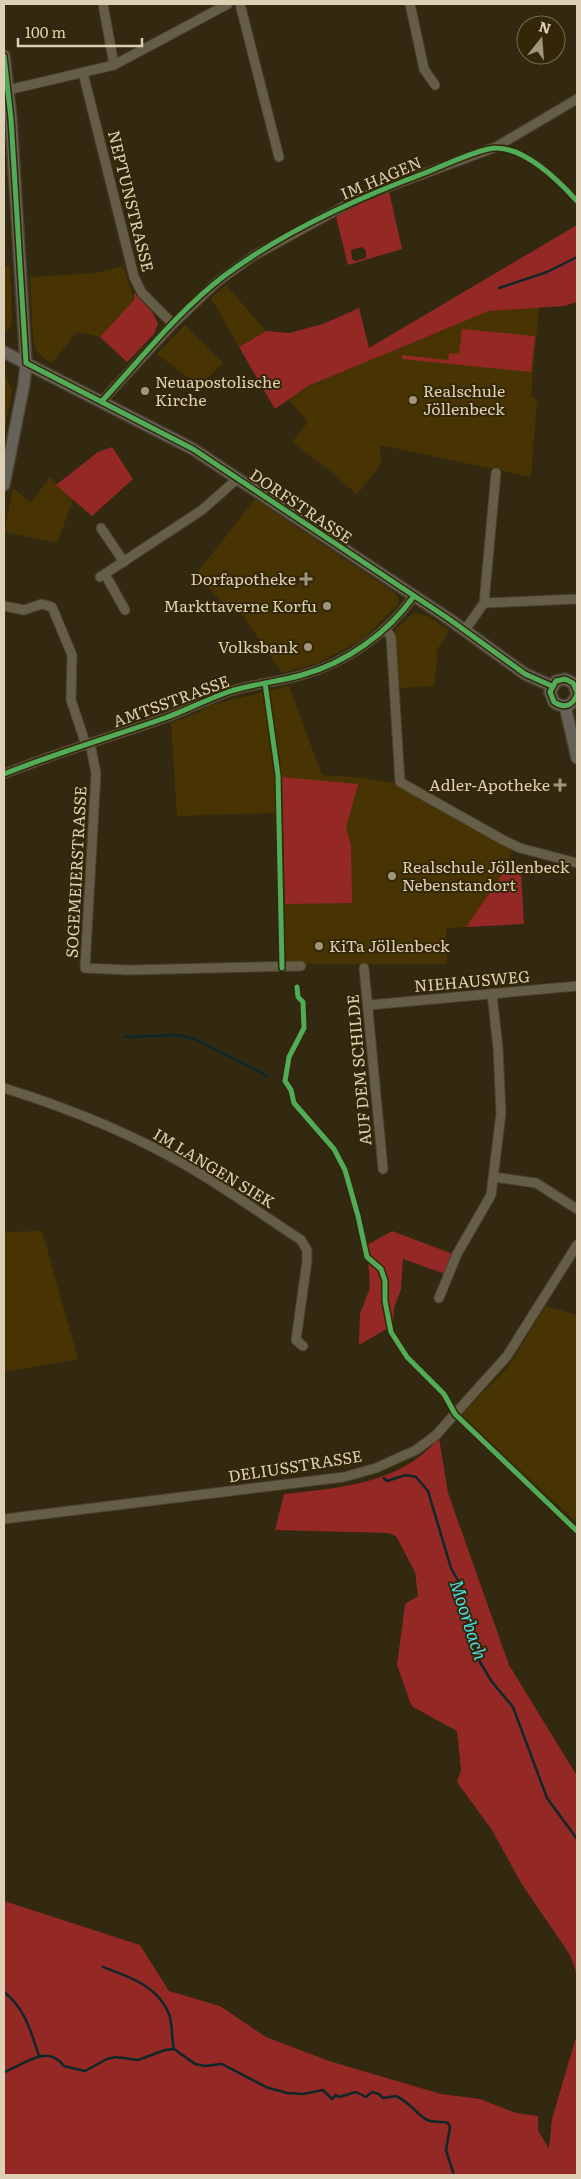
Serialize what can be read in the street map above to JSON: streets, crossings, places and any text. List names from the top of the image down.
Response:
{
  "streets": {
    "main road": ["DORFSTRASSE"],
    "street": [
      "IM HAGEN",
      "NEPTUNSTRASSE",
      "AMTSSTRASSE",
      "SOGEMEIERSTRASSE",
      "NIEHAUSWEG",
      "AUF DEM SCHILDE",
      "IM LANGEN SIEK",
      "DELIUSSTRASSE"
    ]
  },
  "crossings": [
    ["IM HAGEN", "NEPTUNSTRASSE"],
    ["IM HAGEN", "DORFSTRASSE"],
    ["DORFSTRASSE", "AMTSSTRASSE"],
    ["AMTSSTRASSE", "SOGEMEIERSTRASSE"],
    ["NIEHAUSWEG", "AUF DEM SCHILDE"]
  ],
  "water": ["Moorbach"],
  "places": {
    "other": [
      "Neuapostolische Kirche",
      "Realschule Jöllenbeck",
      "Markttaverne Korfu",
      "Volksbank",
      "Realschule Jöllenbeck Nebenstandort",
      "KiTa Jöllenbeck"
    ],
    "health": ["Dorfapotheke", "Adler-Apotheke"]
  },
  "scale_bar": "100 m",
  "north": "top"
}
